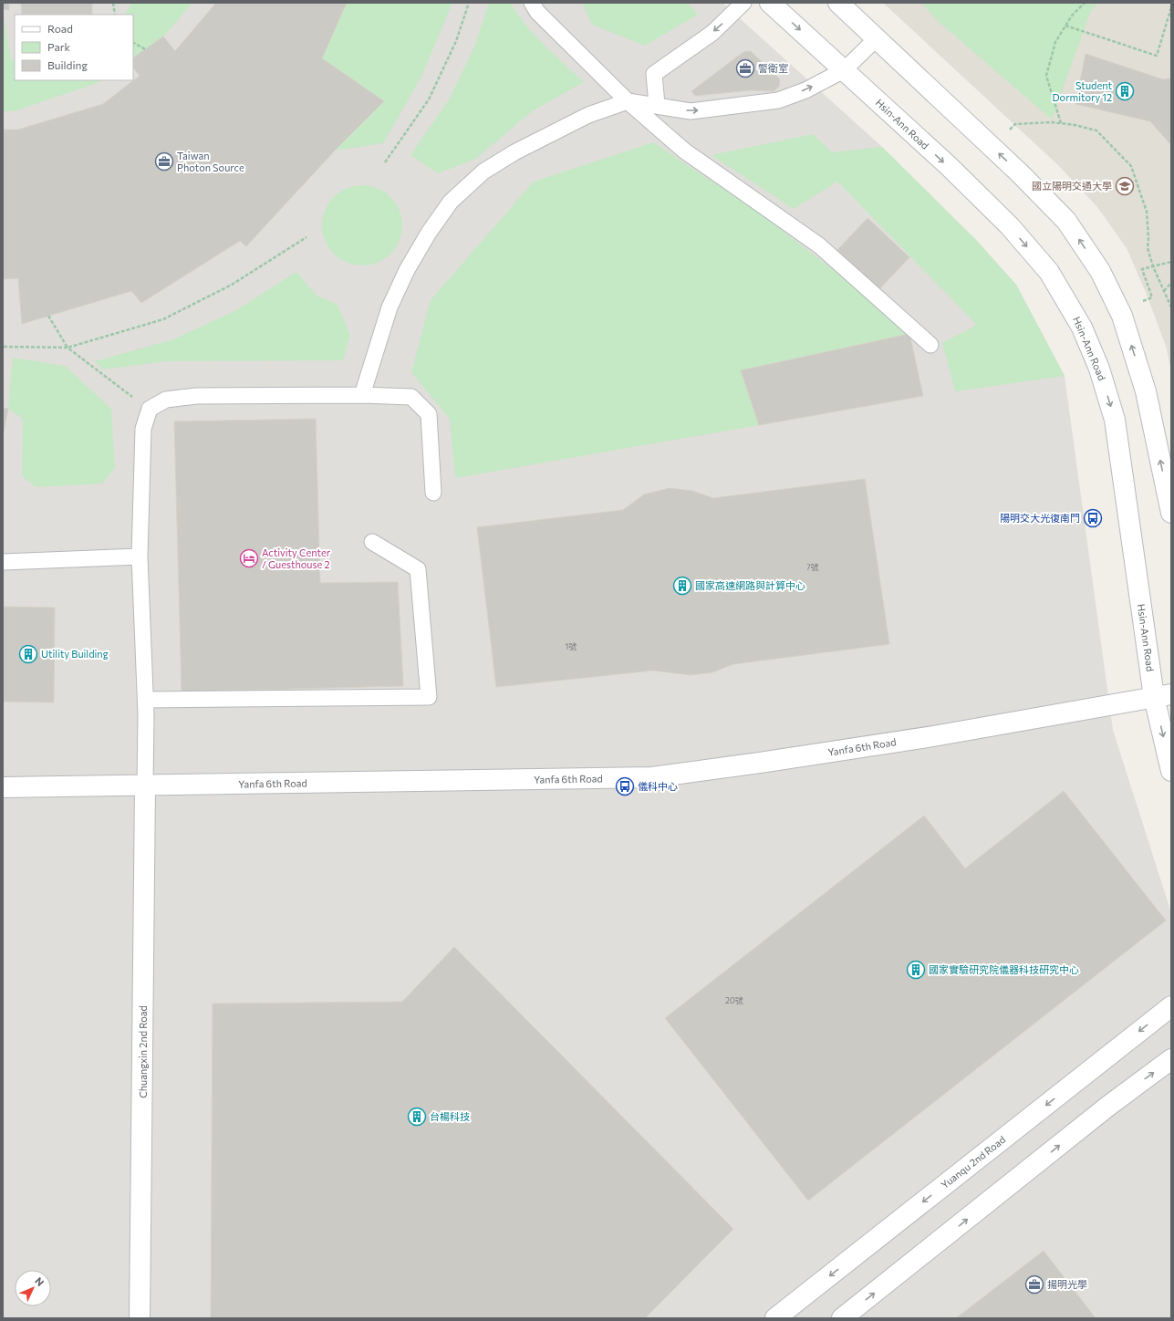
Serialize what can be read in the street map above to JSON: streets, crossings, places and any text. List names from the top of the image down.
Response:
{
  "streets": {
    "street": [
      "Hsin-Ann Road",
      "Yanfa 6th Road",
      "Chuangxin 2nd Road",
      "Yuanqu 2nd Road"
    ]
  },
  "crossings": [
    ["Hsin-Ann Road", "Yanfa 6th Road"],
    ["Yanfa 6th Road", "Chuangxin 2nd Road"]
  ],
  "places": {
    "office": ["警衛室", "Taiwan Photon Source", "揚明光學"],
    "building": [
      "Student Dormitory 12",
      "國家高速網路與計算中心",
      "Utility Building",
      "國家實驗研究院儀器科技研究中心",
      "台楊科技"
    ],
    "school or university": ["國立陽明交通大學"],
    "bus stop": ["陽明交大光復南門", "儀科中心"],
    "hotel": ["Activity Center / Guesthouse 2"]
  },
  "house_numbers": ["7號", "1號", "20號"],
  "legend": ["Road", "Park", "Building"],
  "north": "top right"
}
